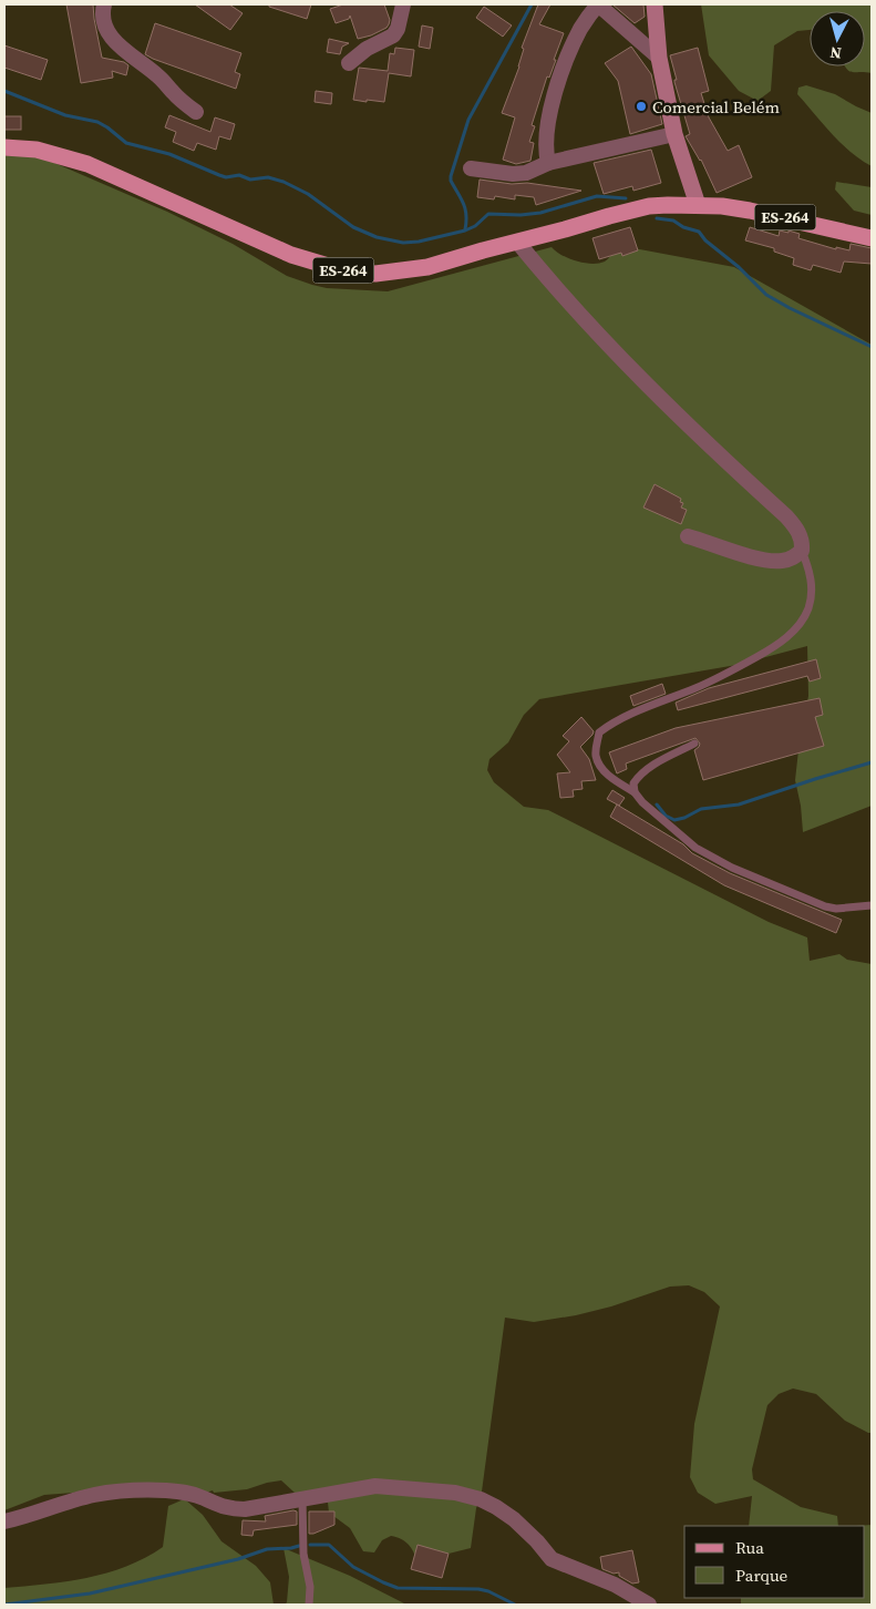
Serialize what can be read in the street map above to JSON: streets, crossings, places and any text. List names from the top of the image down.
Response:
{
  "streets": {
    "main road": ["ES-264"]
  },
  "places": ["Comercial Belém"],
  "legend": ["Rua", "Parque"],
  "north": "bottom"
}
